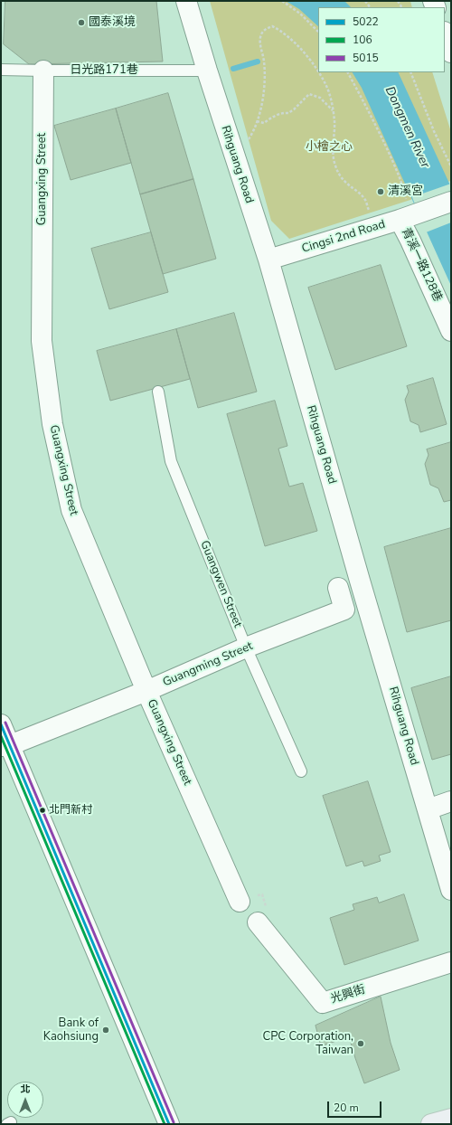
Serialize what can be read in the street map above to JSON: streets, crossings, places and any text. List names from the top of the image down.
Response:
{
  "streets": {
    "street": [
      "Rihguang Road",
      "Guangxing Street",
      "Cingsi 2nd Road",
      "青溪一路128巷",
      "Guangming Street",
      "光興街"
    ],
    "lane": ["日光路171巷", "Guangwen Street"]
  },
  "crossings": [
    ["日光路171巷", "Rihguang Road"],
    ["日光路171巷", "Guangxing Street"],
    ["Rihguang Road", "Cingsi 2nd Road"],
    ["Guangxing Street", "Guangming Street"],
    ["Cingsi 2nd Road", "青溪一路128巷"],
    ["Guangwen Street", "Guangming Street"]
  ],
  "water": ["Dongmen River"],
  "parks": ["小檜之心"],
  "places": [
    "國泰溪境",
    "清溪宮",
    "北門新村",
    "Bank of Kaohsiung",
    "CPC Corporation, Taiwan"
  ],
  "lines": ["transit line 5015", "transit line 5022", "transit line 106"],
  "legend": ["5022", "106", "5015"],
  "scale_bar": "20 m",
  "north": "top"
}
